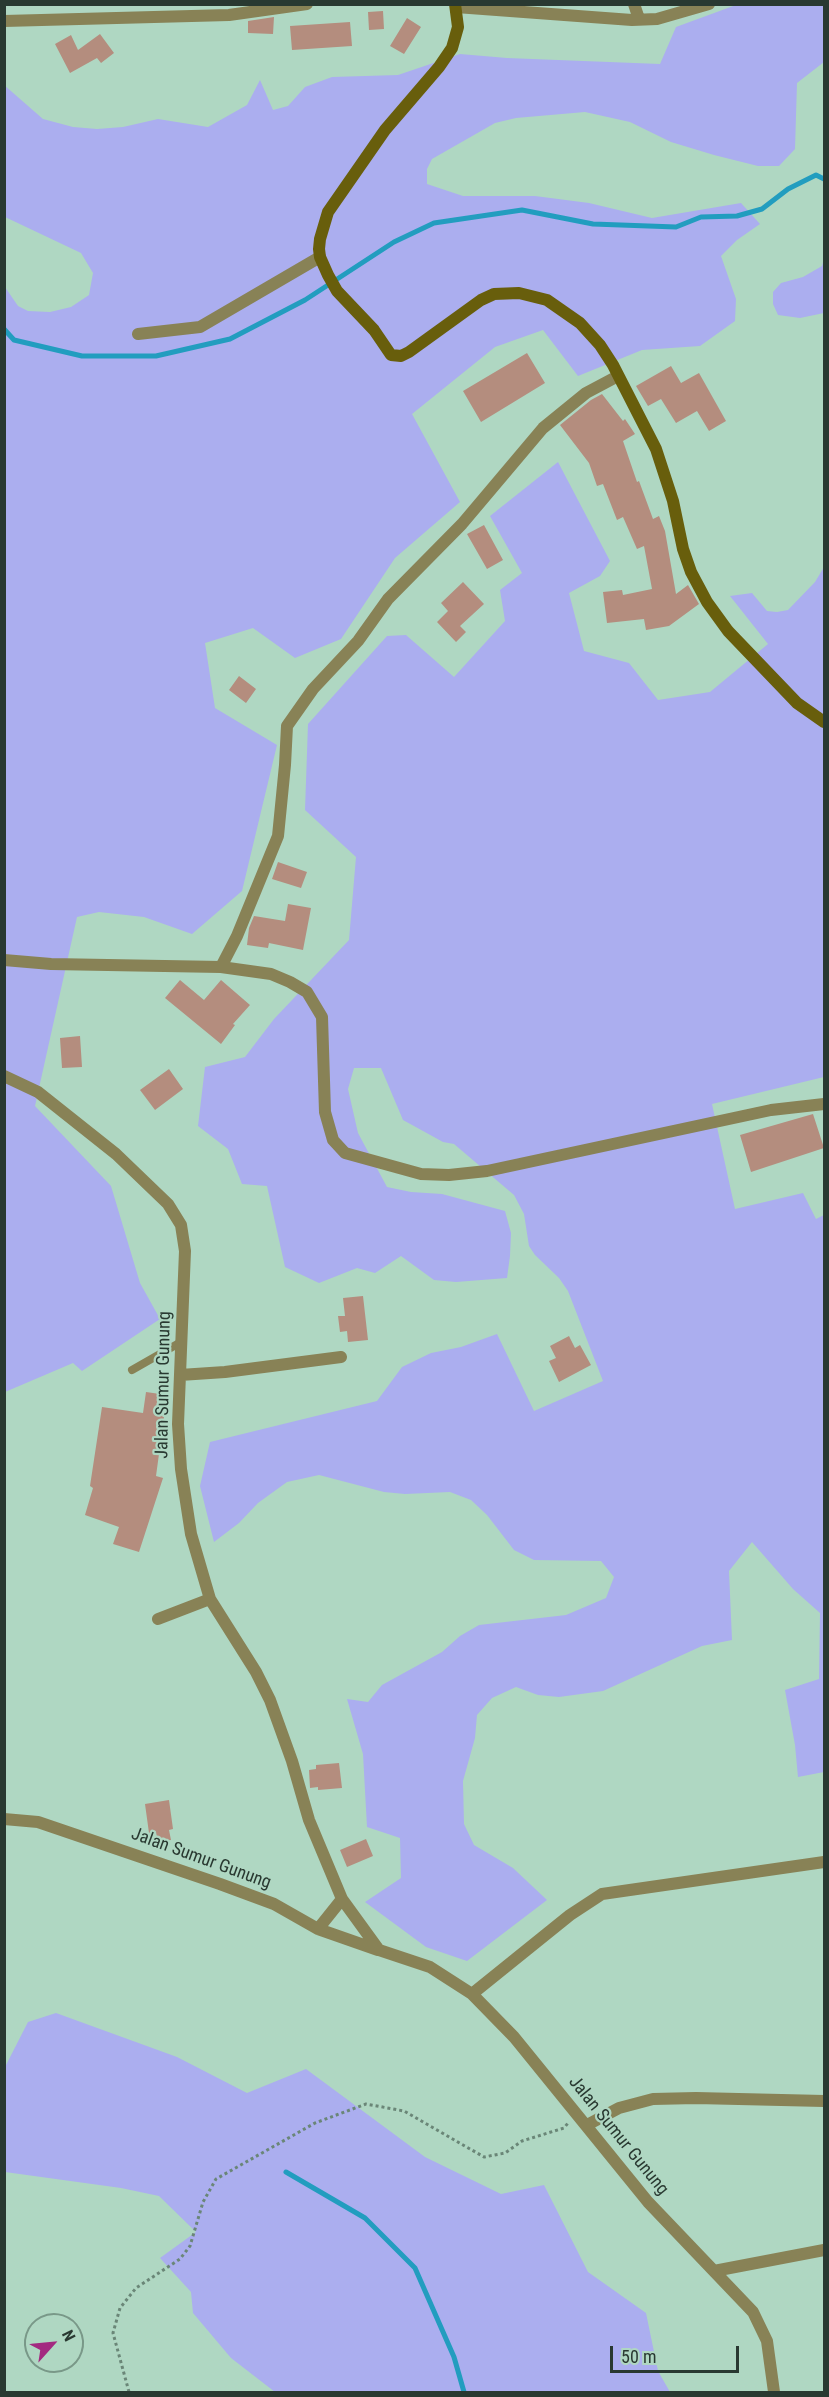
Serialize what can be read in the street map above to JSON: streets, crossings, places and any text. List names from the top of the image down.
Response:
{
  "streets": {
    "street": ["Jalan Sumur Gunung"]
  },
  "scale_bar": "50 m",
  "north": "top right"
}
